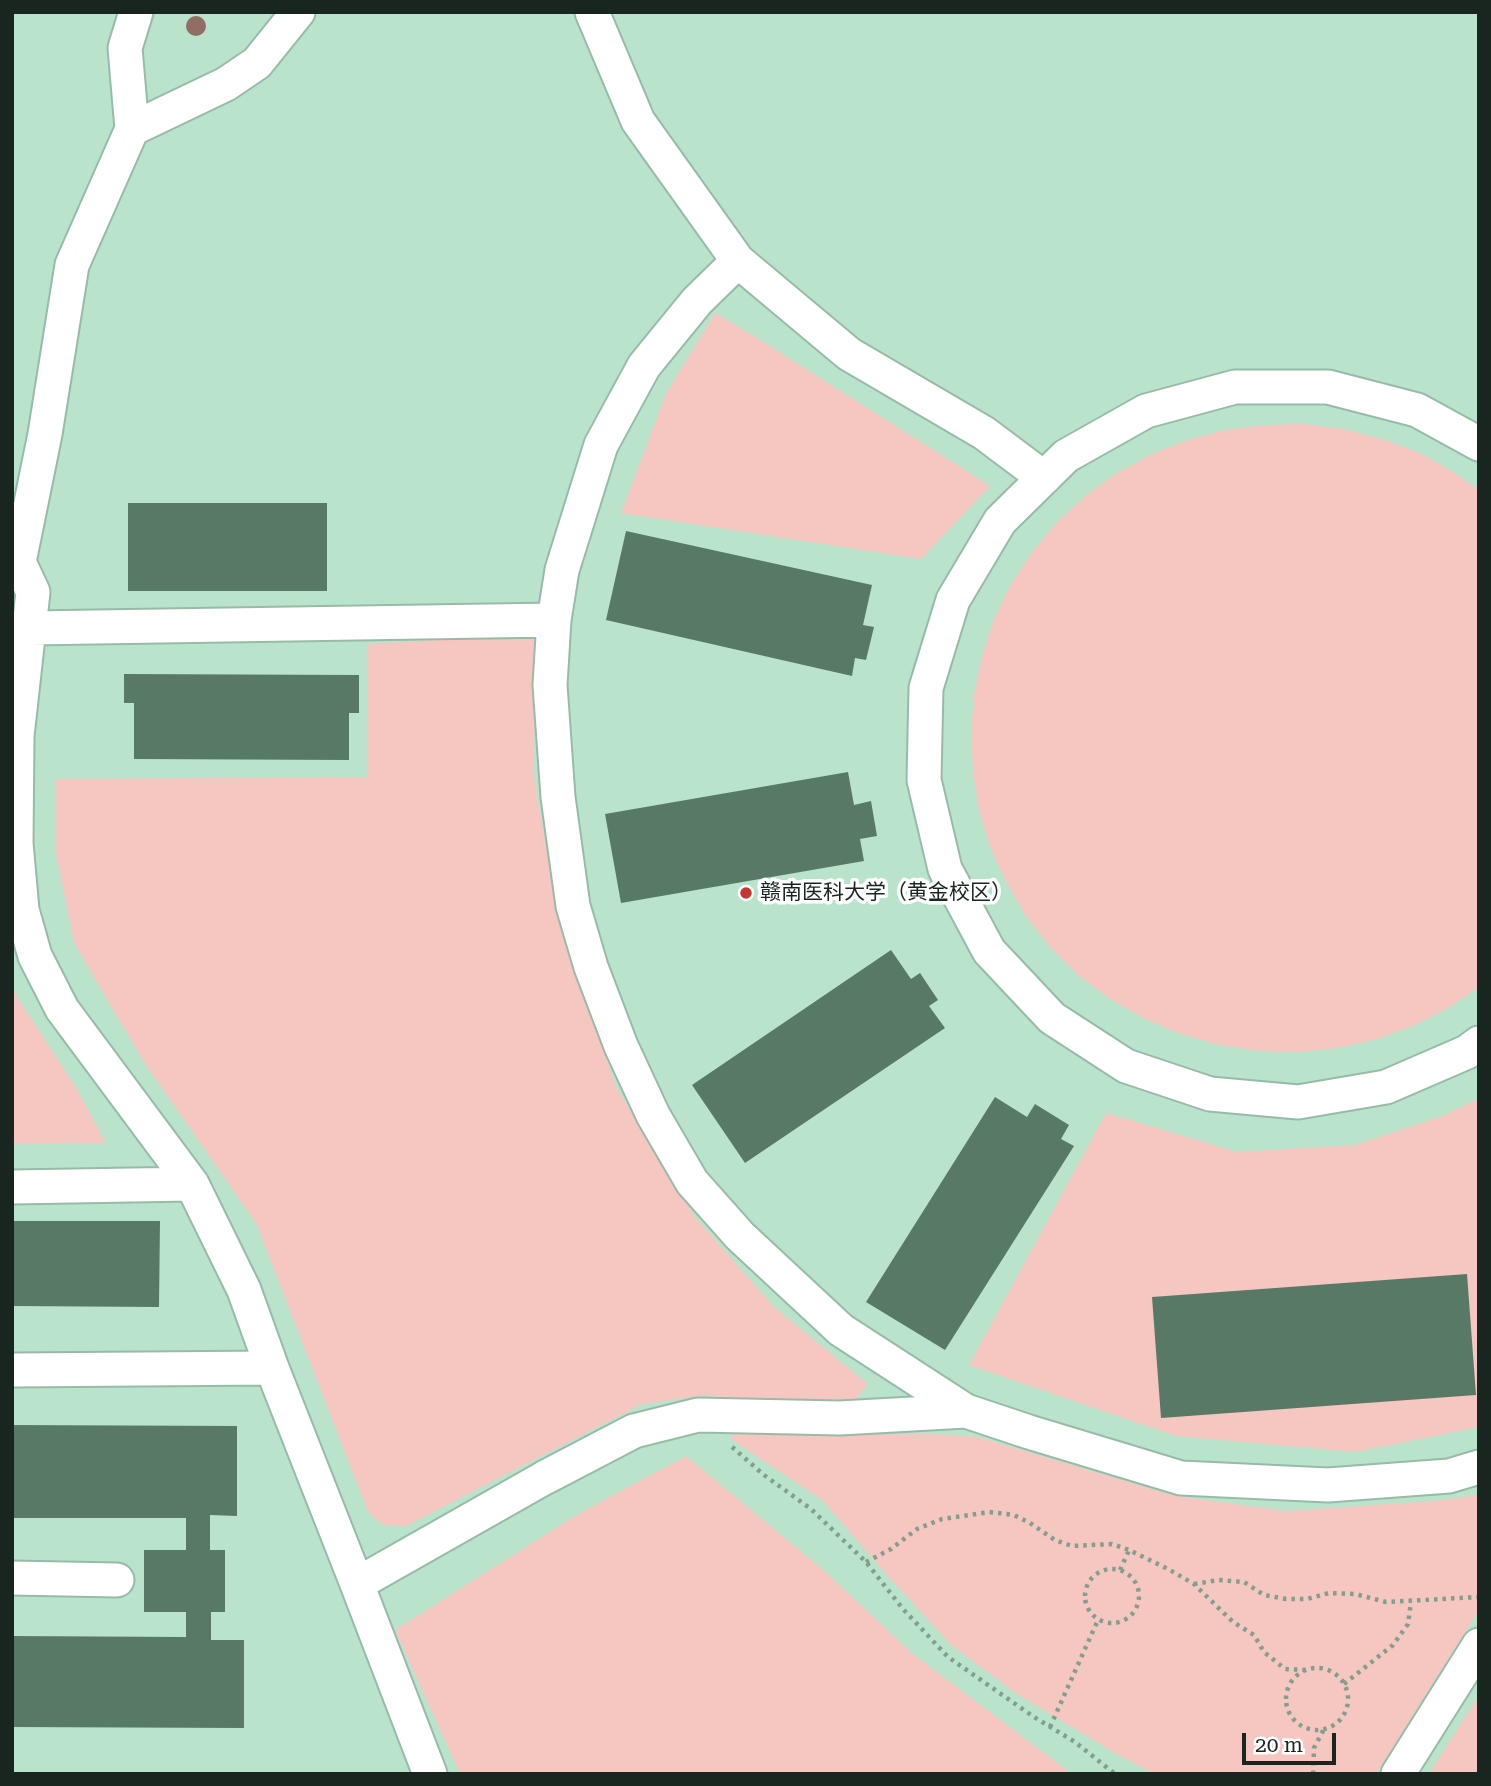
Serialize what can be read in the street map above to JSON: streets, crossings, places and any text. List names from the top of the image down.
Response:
{
  "places": ["赣南医科大学（黄金校区）"],
  "scale_bar": "20 m"
}
